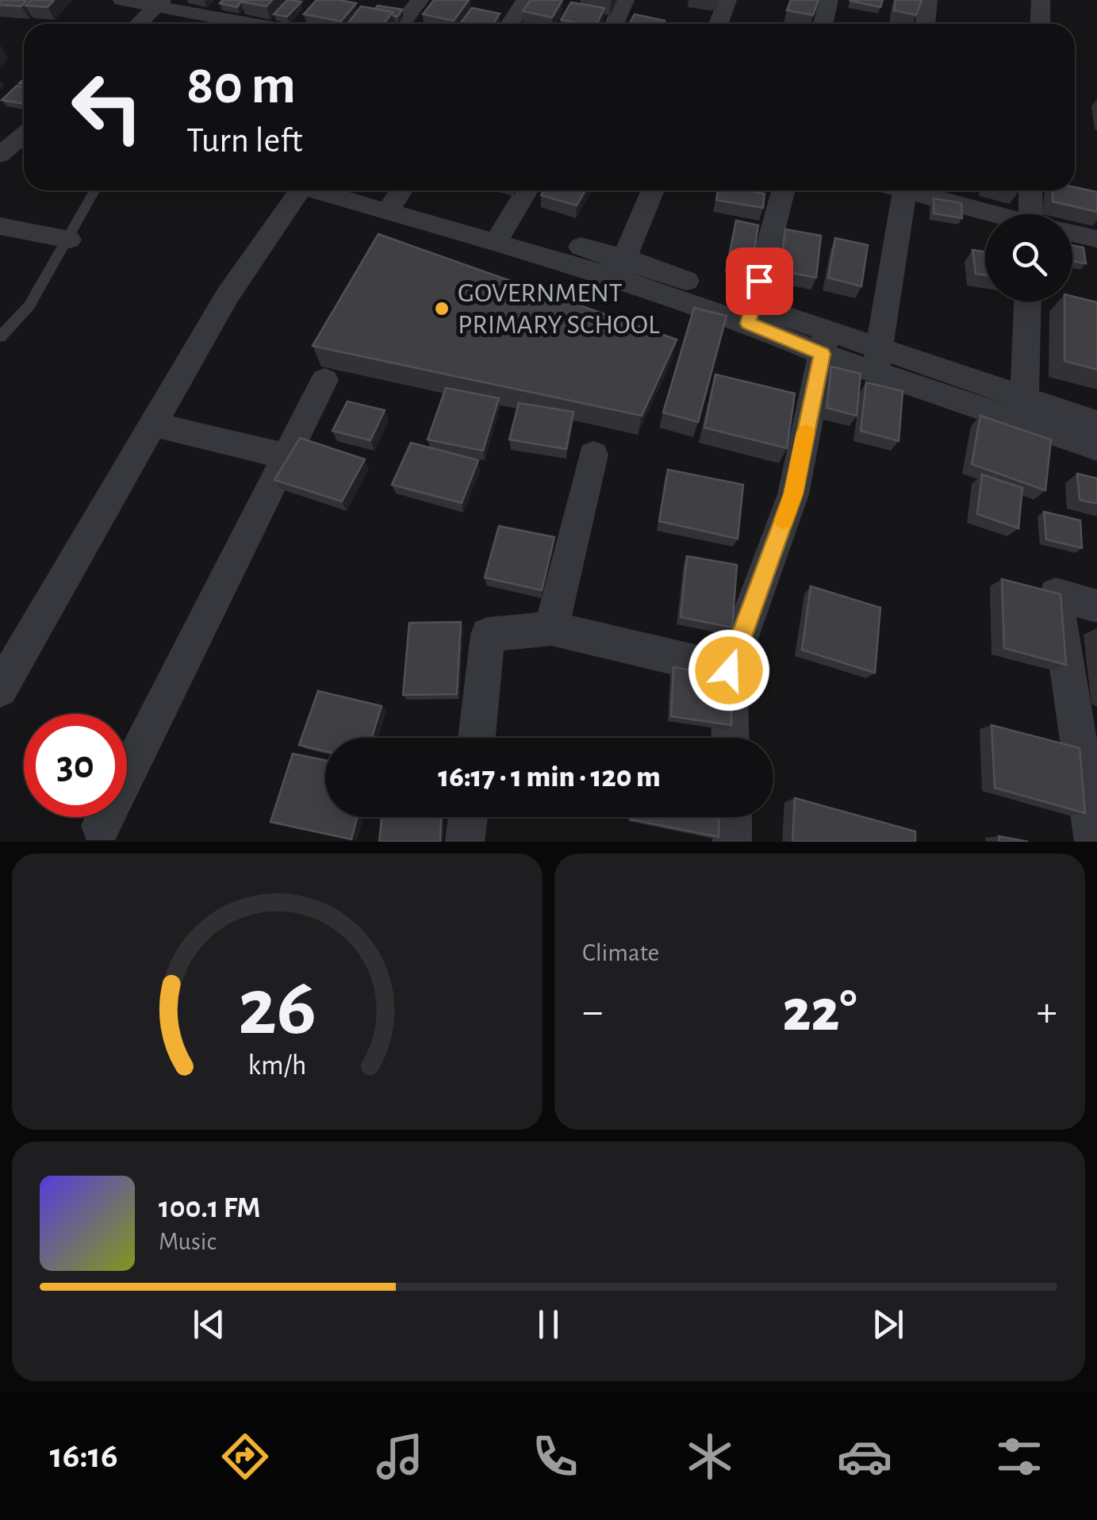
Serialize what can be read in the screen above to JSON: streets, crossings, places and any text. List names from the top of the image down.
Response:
{
  "places": ["GOVERNMENT PRIMARY SCHOOL"],
  "page": {
    "turn": ["80 m", "Turn left"],
    "limit": "30",
    "trip": "16:17 · 1 min · 120 m",
    "tile": "Climate",
    "heat": ["−", "22°", "+"],
    "song": ["100.1 FM", "Music"],
    "tabs": "16:16",
    "gauge": ["26", "km/h"]
  }
}
